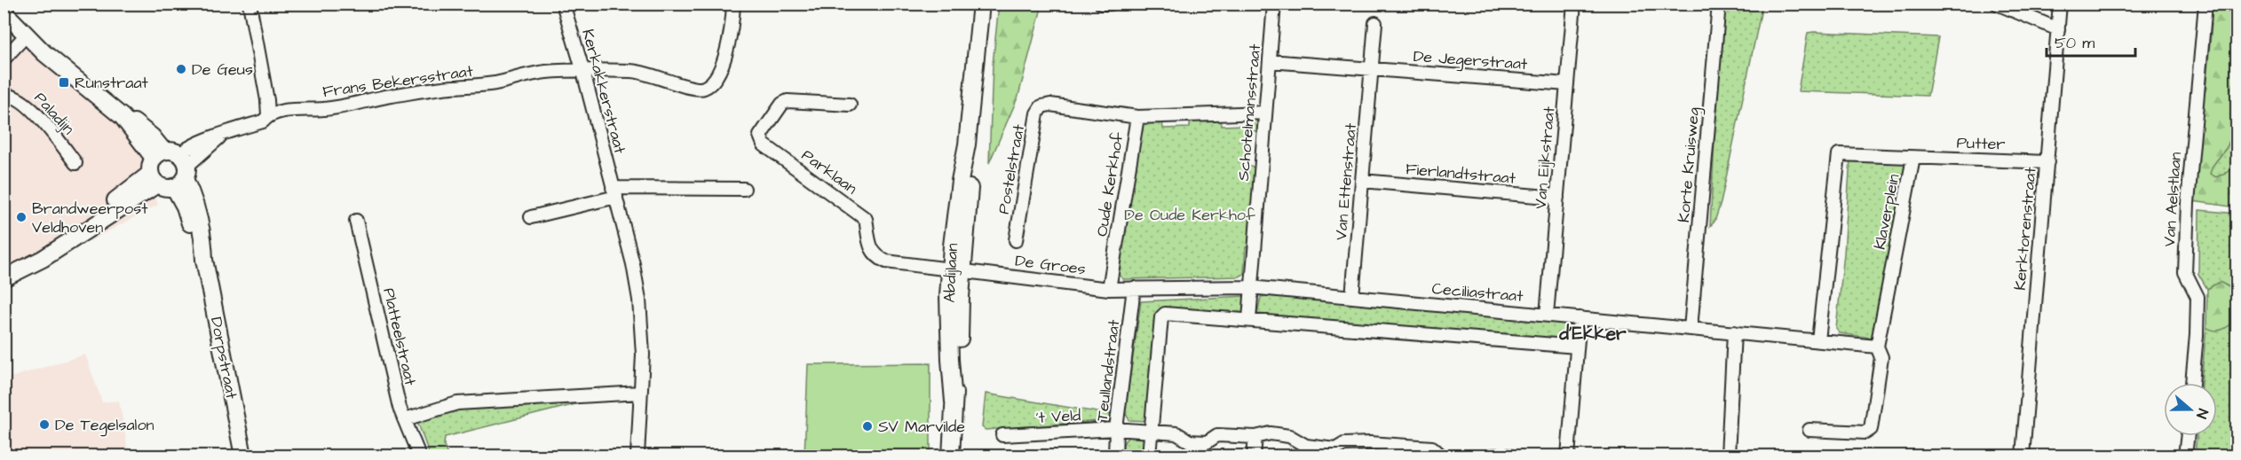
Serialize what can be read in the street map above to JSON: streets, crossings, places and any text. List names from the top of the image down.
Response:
{
  "streets": {
    "street": [
      "De Jegerstraat",
      "Frans Bekersstraat",
      "Kerkakkerstraat",
      "Schotelmansstraat",
      "Paladijn",
      "Putter",
      "Van Eijkstraat",
      "Korte Kruisweg",
      "Postelstraat",
      "Parklaan",
      "Fierlandtstraat",
      "Van Ettenstraat",
      "Oude Kerkhof",
      "Van Aelstlaan",
      "Klaverplein",
      "Kerktorenstraat",
      "De Groes",
      "Abdijlaan",
      "Ceciliastraat",
      "Platteelstraat",
      "Dorpstraat",
      "Teullandstraat",
      "'t Veld"
    ]
  },
  "crossings": [
    ["De Jegerstraat", "Schotelmansstraat"],
    ["De Jegerstraat", "Van Eijkstraat"],
    ["De Jegerstraat", "Van Ettenstraat"],
    ["Frans Bekersstraat", "Kerkakkerstraat"],
    ["Frans Bekersstraat", "Dorpstraat"],
    ["Schotelmansstraat", "Oude Kerkhof"],
    ["Schotelmansstraat", "Ceciliastraat"],
    ["Putter", "Klaverplein"],
    ["Putter", "Kerktorenstraat"],
    ["Van Eijkstraat", "Fierlandtstraat"],
    ["Van Eijkstraat", "Ceciliastraat"],
    ["Korte Kruisweg", "Ceciliastraat"],
    ["Postelstraat", "Oude Kerkhof"],
    ["Parklaan", "De Groes"],
    ["Parklaan", "Abdijlaan"],
    ["Fierlandtstraat", "Van Ettenstraat"],
    ["Van Ettenstraat", "Ceciliastraat"],
    ["Oude Kerkhof", "De Groes"],
    ["Klaverplein", "Ceciliastraat"],
    ["De Groes", "Abdijlaan"],
    ["De Groes", "Ceciliastraat"],
    ["De Groes", "Teullandstraat"],
    ["Ceciliastraat", "Teullandstraat"],
    ["Teullandstraat", "'t Veld"]
  ],
  "districts": ["d'Ekker"],
  "parks": ["De Oude Kerkhof"],
  "places": {
    "other": [
      "De Geus",
      "Brandweerpost Veldhoven",
      "De Tegelsalon",
      "SV Marvilde"
    ],
    "transit": ["Runstraat"]
  },
  "scale_bar": "50 m",
  "north": "right"
}
